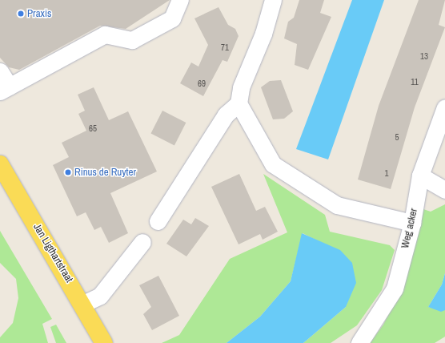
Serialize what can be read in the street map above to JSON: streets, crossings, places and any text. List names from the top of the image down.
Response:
{
  "streets": {
    "main road": ["Jan Ligthartstraat"],
    "street": ["Weg acker"]
  },
  "places": ["Praxis", "Rinus de Ruyter"],
  "house_numbers": [
    "71",
    "13",
    "11",
    "69",
    "65",
    "5",
    "1"
  ]
}
